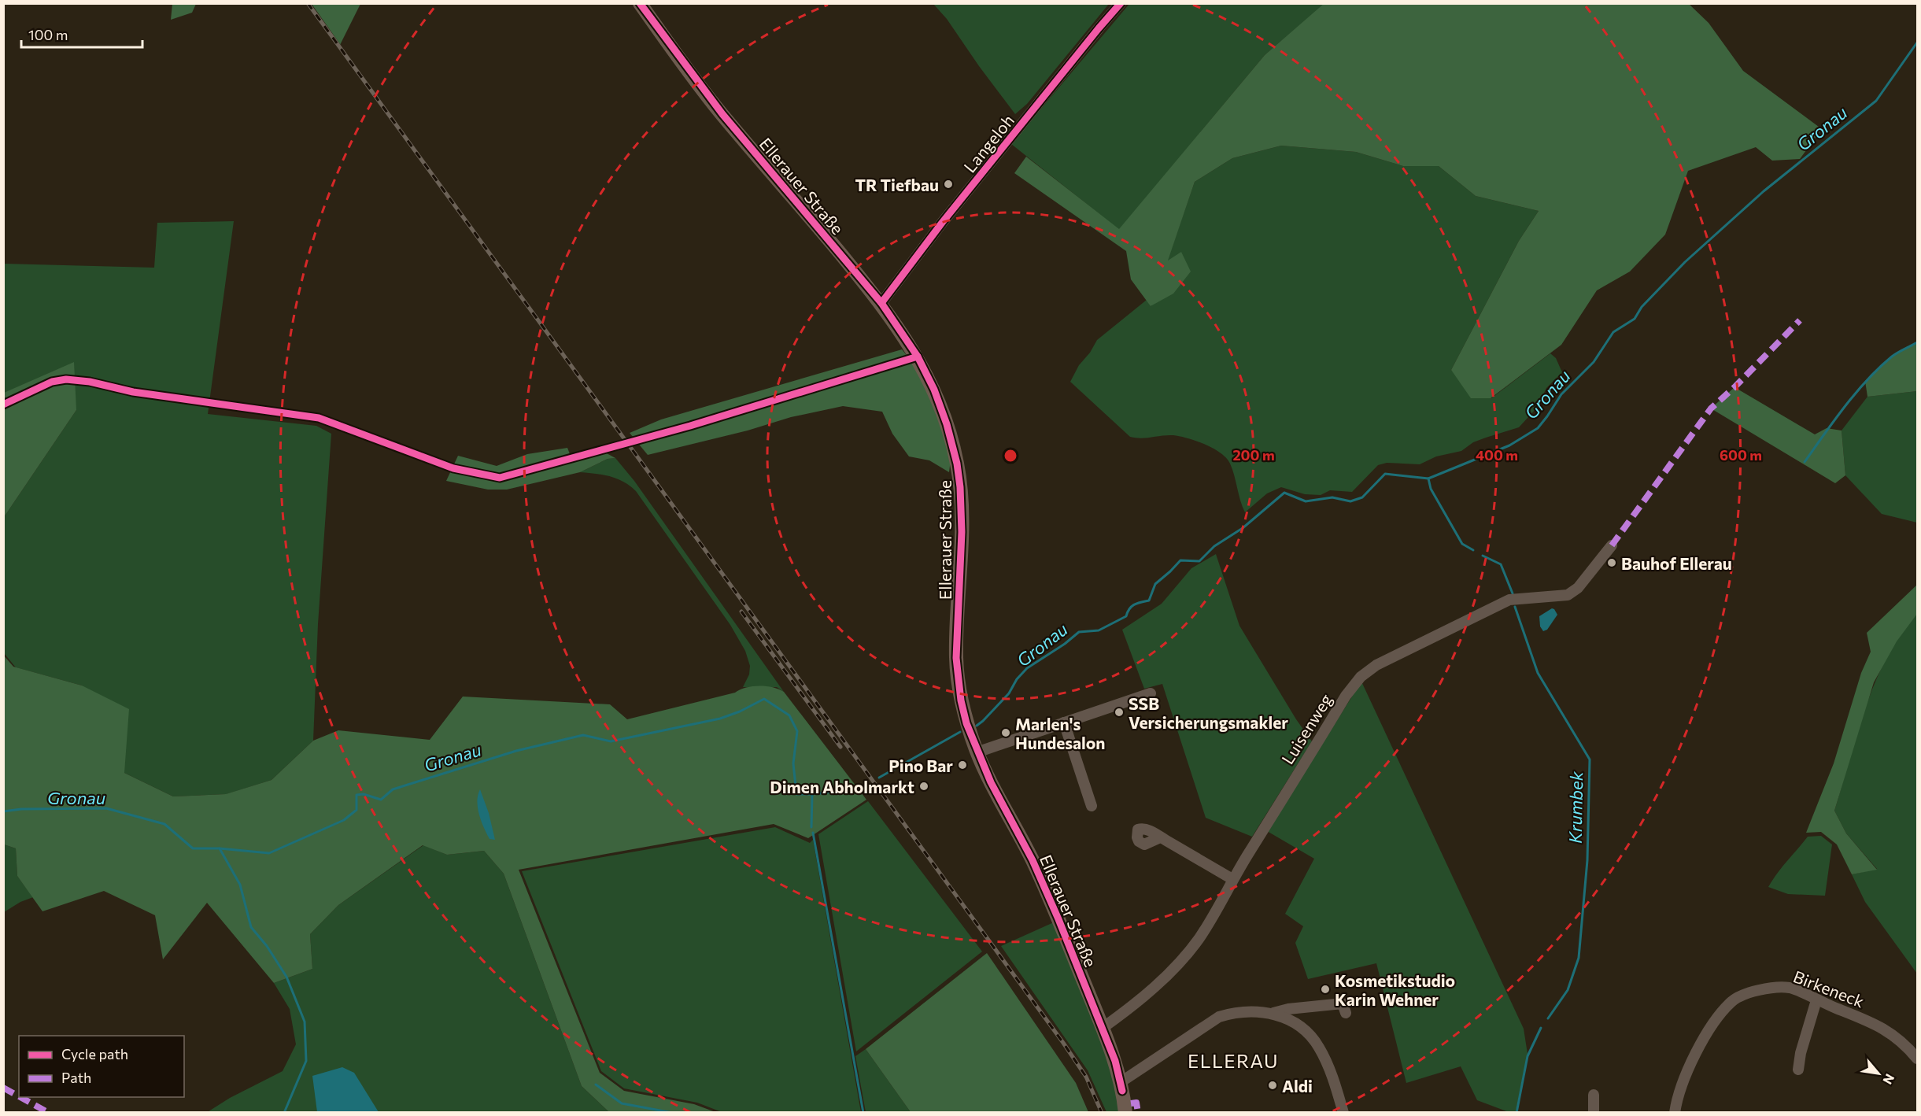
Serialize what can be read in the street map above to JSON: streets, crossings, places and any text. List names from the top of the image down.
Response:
{
  "streets": {
    "main road": ["Ellerauer Straße"],
    "street": ["Langeloh", "Luisenweg", "Birkeneck"]
  },
  "crossings": [
    ["Langeloh", "Ellerauer Straße"],
    ["Ellerauer Straße", "Luisenweg"]
  ],
  "districts": ["ELLERAU"],
  "water": ["Gronau", "Krumbek"],
  "places": [
    "TR Tiefbau",
    "Bauhof Ellerau",
    "SSB Versicherungsmakler",
    "Marlen's Hundesalon",
    "Pino Bar",
    "Dimen Abholmarkt",
    "Kosmetikstudio Karin Wehner",
    "Aldi"
  ],
  "legend": ["Cycle path", "Path"],
  "scale_bar": "100 m",
  "north": "bottom right",
  "rings": ["200 m", "400 m", "600 m"]
}
